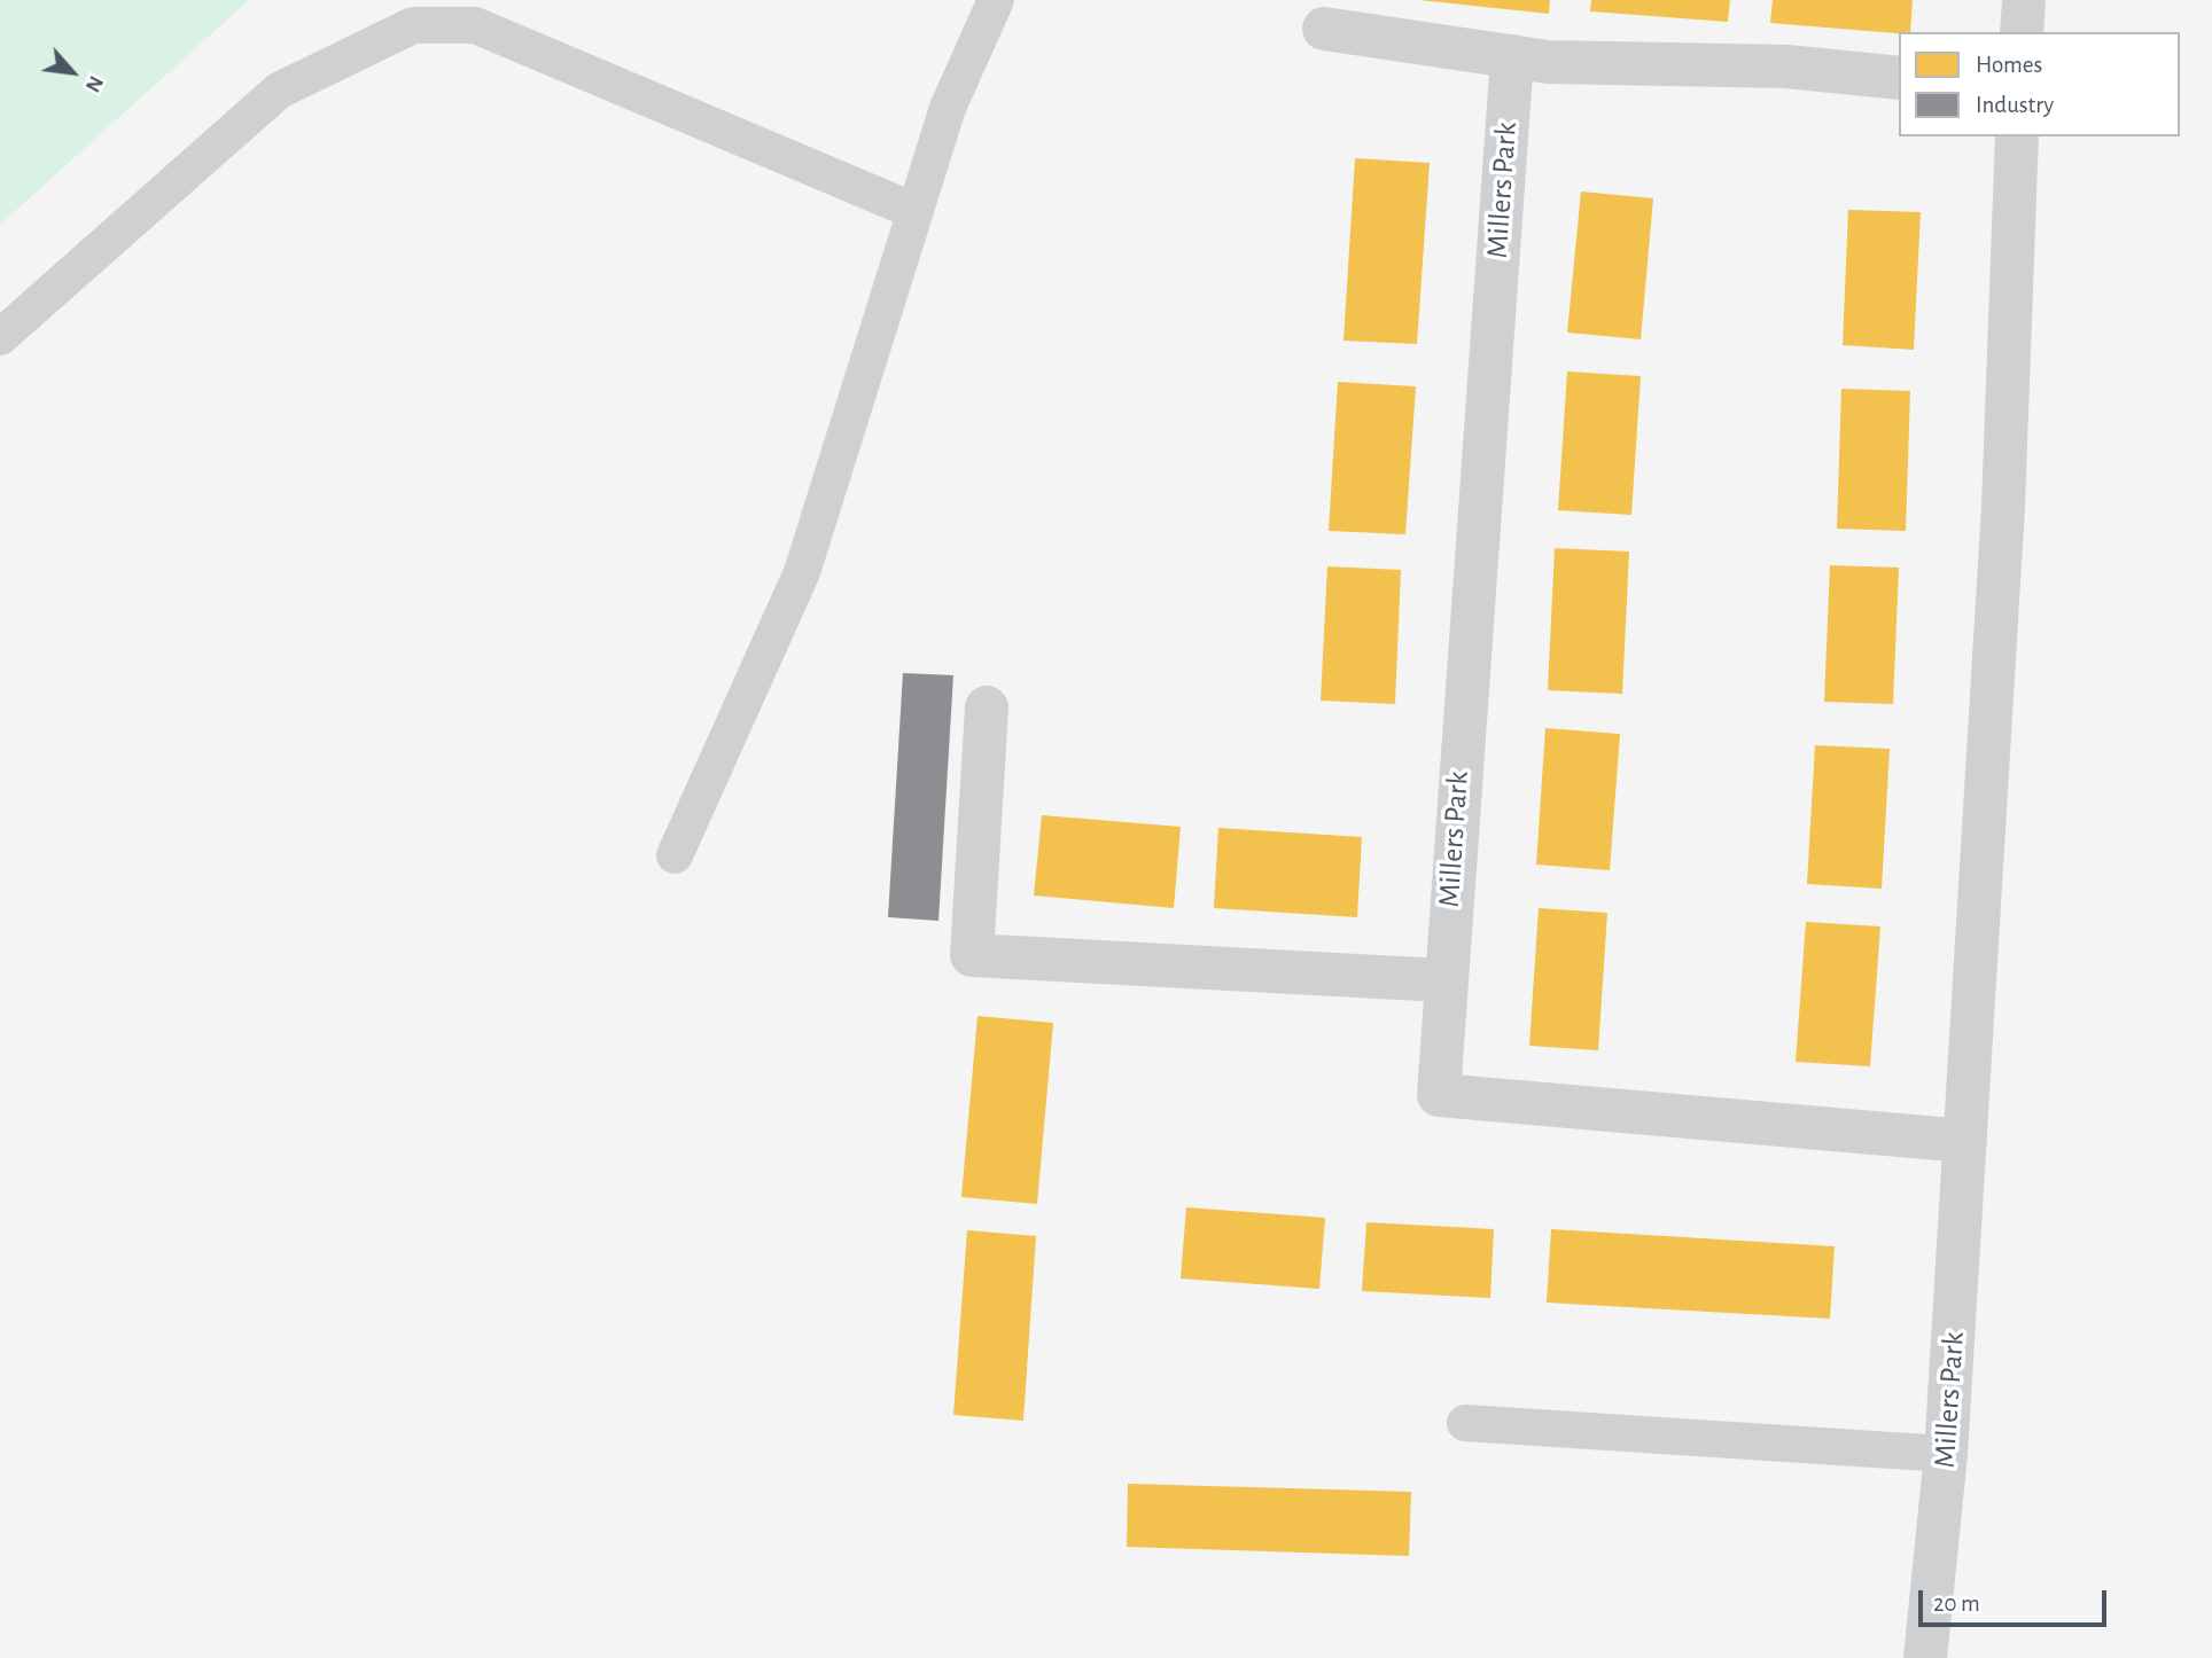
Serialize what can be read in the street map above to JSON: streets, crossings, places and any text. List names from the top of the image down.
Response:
{
  "streets": {
    "street": ["Millers Park"]
  },
  "legend": ["Homes", "Industry"],
  "scale_bar": "20 m",
  "north": "bottom right"
}
